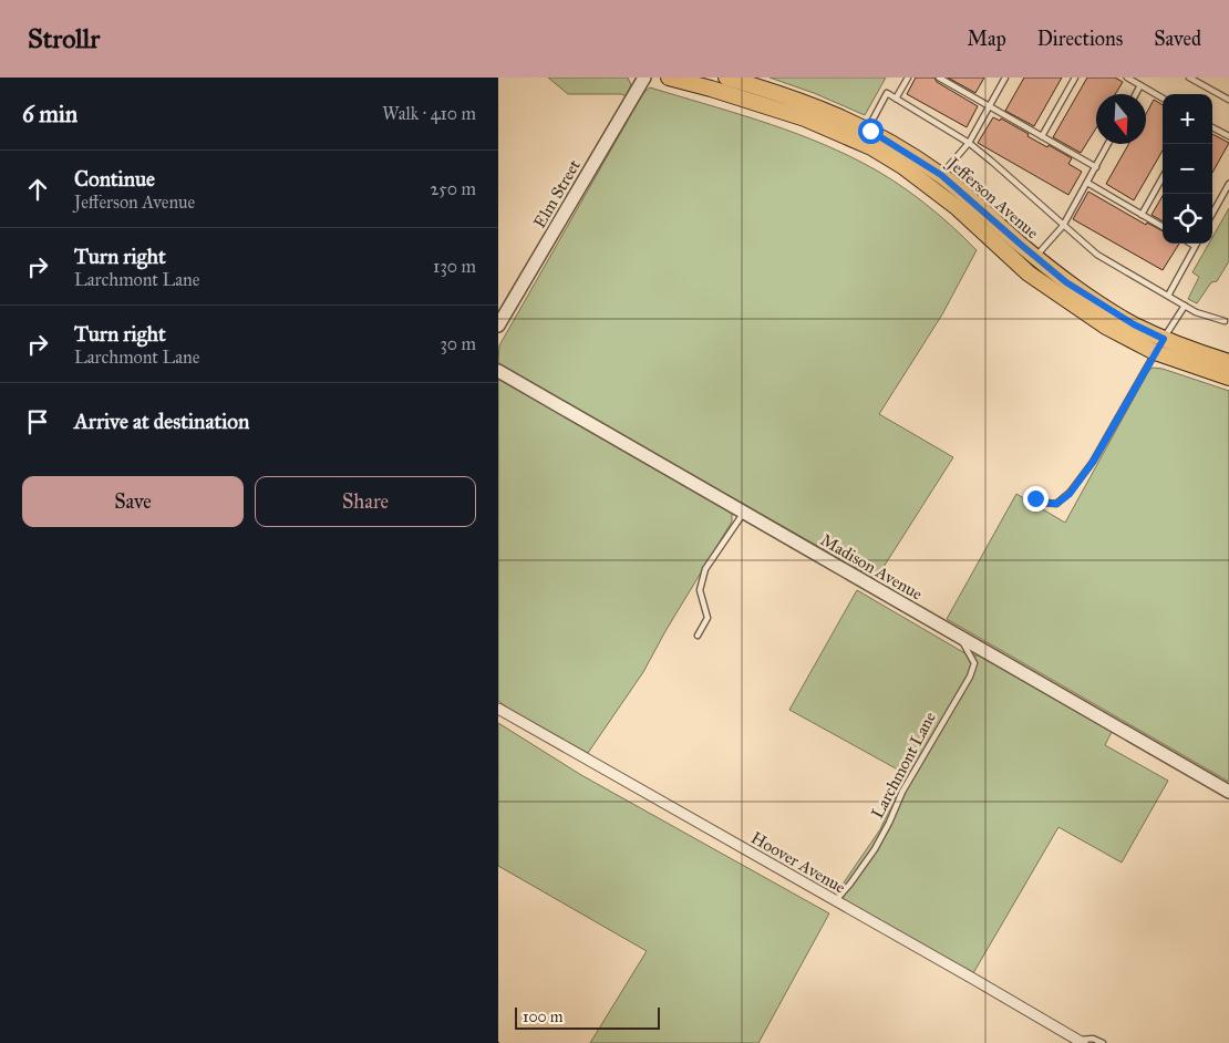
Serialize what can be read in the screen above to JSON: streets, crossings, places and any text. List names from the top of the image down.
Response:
{
  "streets": {
    "main road": ["Jefferson Avenue"],
    "street": ["Elm Street", "Madison Avenue", "Hoover Avenue"],
    "lane": ["Larchmont Lane"]
  },
  "crossings": [
    ["Madison Avenue", "Larchmont Lane"],
    ["Larchmont Lane", "Hoover Avenue"]
  ],
  "scale_bar": "100 m",
  "north": "bottom",
  "page": {
    "header": "Strollr",
    "nav": ["Map", "Directions", "Saved"],
    "heading": ["6 min", "Walk · 410 m"],
    "map_buttons": ["+", "−"],
    "list": [
      ["Continue", "Jefferson Avenue", "250 m"],
      ["Turn right", "Larchmont Lane", "130 m"],
      ["Turn right", "Larchmont Lane", "30 m"],
      "Arrive at destination"
    ],
    "buttons": ["Save", "Share"],
    "scale": "100 m"
  }
}
